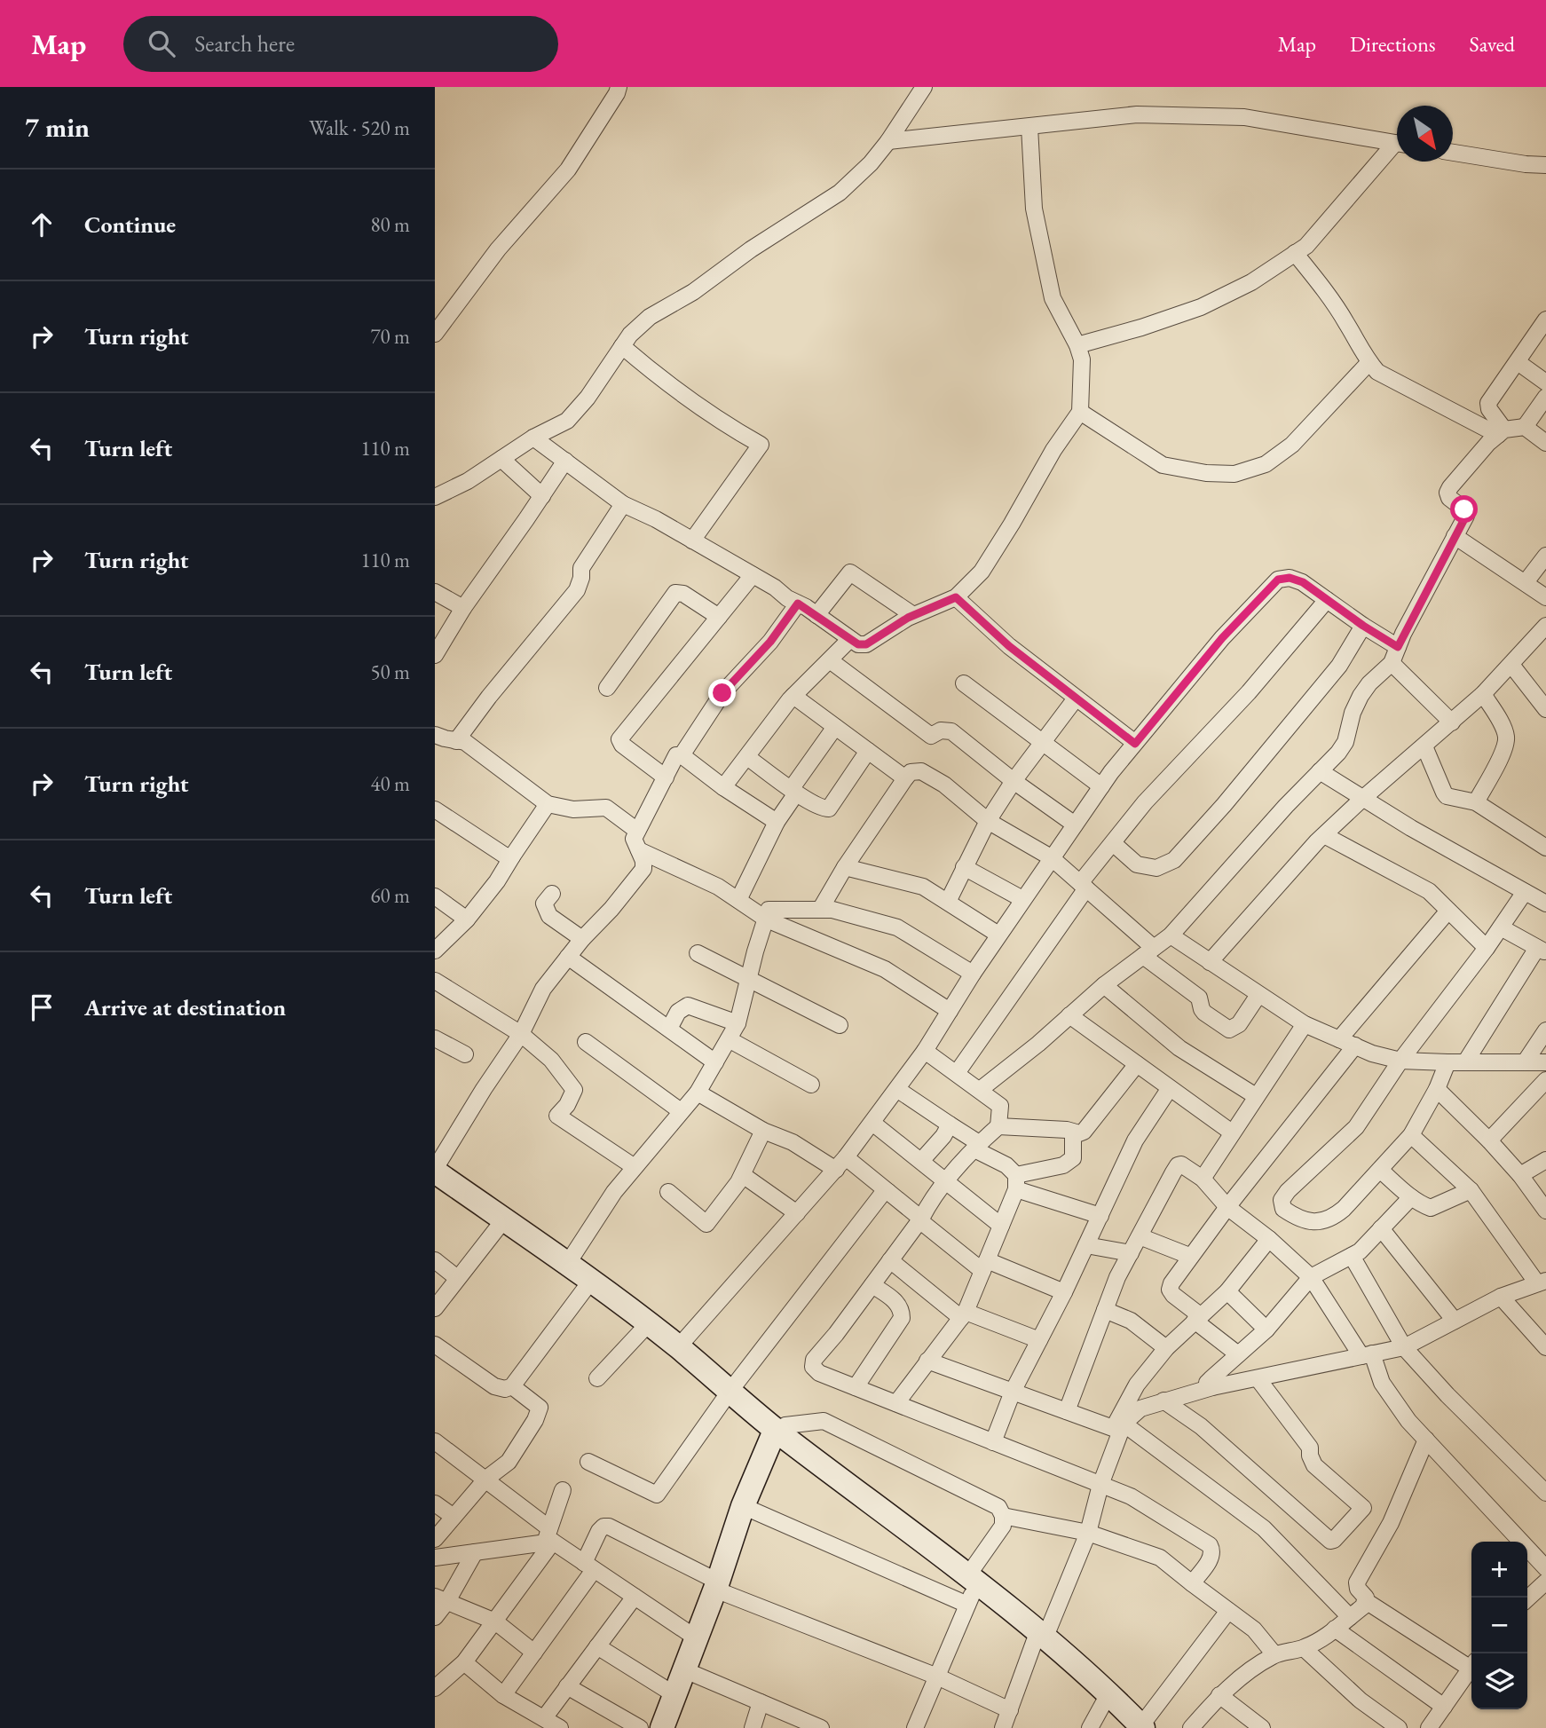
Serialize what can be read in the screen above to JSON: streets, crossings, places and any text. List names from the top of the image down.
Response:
{
  "north": "bottom right",
  "page": {
    "header": "Map",
    "search": "Search here",
    "nav": ["Map", "Directions", "Saved"],
    "heading": ["7 min", "Walk · 520 m"],
    "list": [
      ["Continue", "80 m"],
      ["Turn right", "70 m"],
      ["Turn left", "110 m"],
      ["Turn right", "110 m"],
      ["Turn left", "50 m"],
      ["Turn right", "40 m"],
      ["Turn left", "60 m"],
      "Arrive at destination"
    ],
    "map_buttons": ["+", "−"]
  }
}
